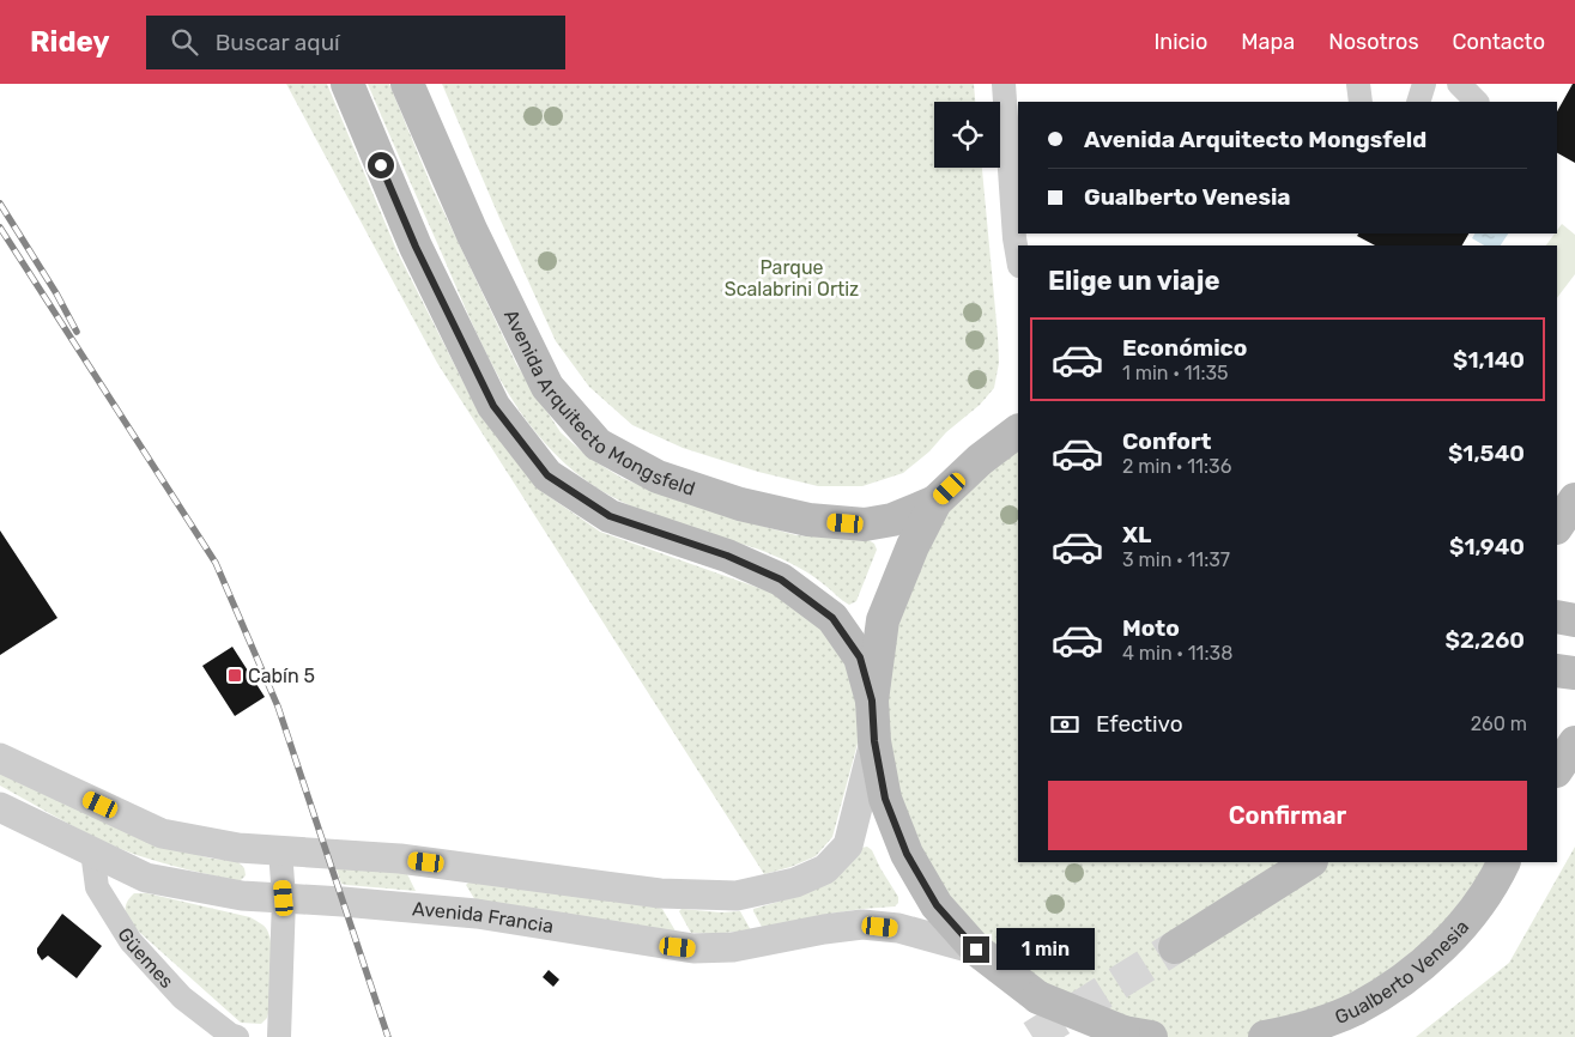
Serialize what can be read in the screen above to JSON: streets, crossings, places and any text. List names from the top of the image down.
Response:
{
  "streets": {
    "main road": ["Avenida Arquitecto Mongsfeld", "Gualberto Venesia"],
    "street": ["Avenida Francia", "Güemes"]
  },
  "crossings": [
    ["Avenida Francia", "Güemes"]
  ],
  "parks": ["Parque Scalabrini Ortiz"],
  "places": {
    "transit": ["Cabín 5"]
  },
  "page": {
    "header": "Ridey",
    "search": "Buscar aquí",
    "nav": [
      "Inicio",
      "Mapa",
      "Nosotros",
      "Contacto"
    ],
    "banner": ["Avenida Arquitecto Mongsfeld", "Gualberto Venesia"],
    "heading": "Elige un viaje",
    "list": [
      {
        "name": "Económico",
        "note": "1 min · 11:35",
        "value": "$1,140"
      },
      {
        "name": "Confort",
        "note": "2 min · 11:36",
        "value": "$1,540"
      },
      {
        "name": "XL",
        "note": "3 min · 11:37",
        "value": "$1,940"
      },
      {
        "name": "Moto",
        "note": "4 min · 11:38",
        "value": "$2,260"
      }
    ],
    "pay": ["Efectivo", "260 m"],
    "buttons": "Confirmar",
    "bubble": "1 min"
  }
}
